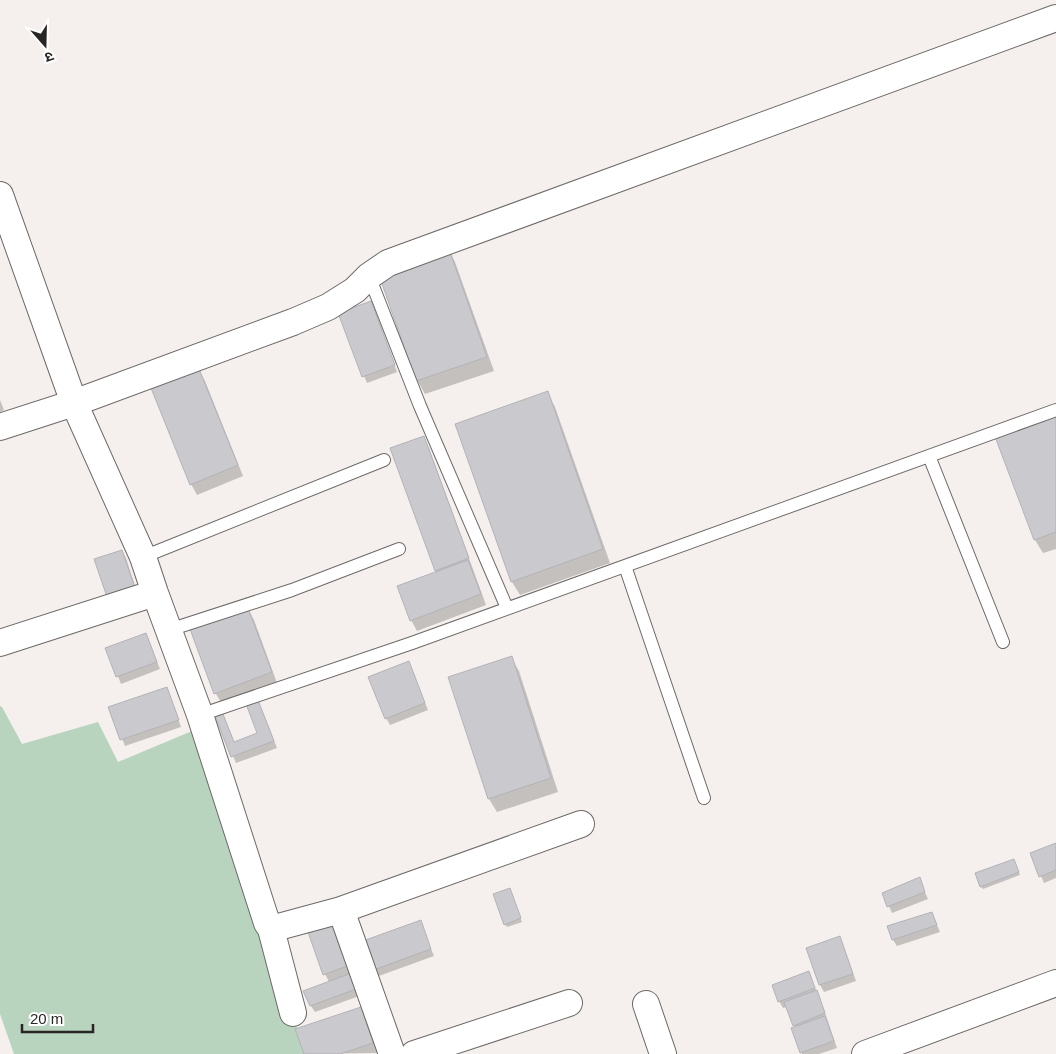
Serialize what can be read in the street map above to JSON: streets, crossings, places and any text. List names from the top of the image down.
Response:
{
  "scale_bar": "20 m",
  "north": "bottom"
}
